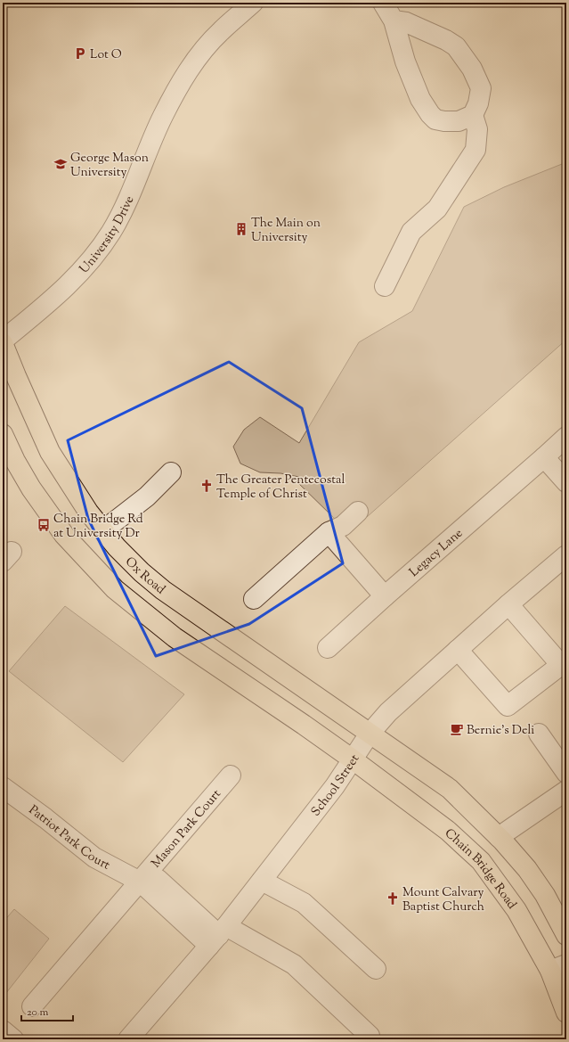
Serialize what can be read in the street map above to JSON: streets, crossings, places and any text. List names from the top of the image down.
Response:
{
  "streets": {
    "main road": ["Ox Road", "Chain Bridge Road"],
    "street": [
      "University Drive",
      "Legacy Lane",
      "School Street",
      "Mason Park Court",
      "Patriot Park Court"
    ]
  },
  "crossings": [
    ["Ox Road", "School Street"],
    ["School Street", "Chain Bridge Road"],
    ["Mason Park Court", "Patriot Park Court"]
  ],
  "places": {
    "parking": ["Lot O"],
    "school or university": ["George Mason University"],
    "building": ["The Main on University"],
    "church": ["The Greater Pentecostal Temple of Christ", "Mount Calvary Baptist Church"],
    "bus stop": ["Chain Bridge Rd at University Dr"],
    "cafe": ["Bernie's Deli"]
  },
  "scale_bar": "20 m"
}
